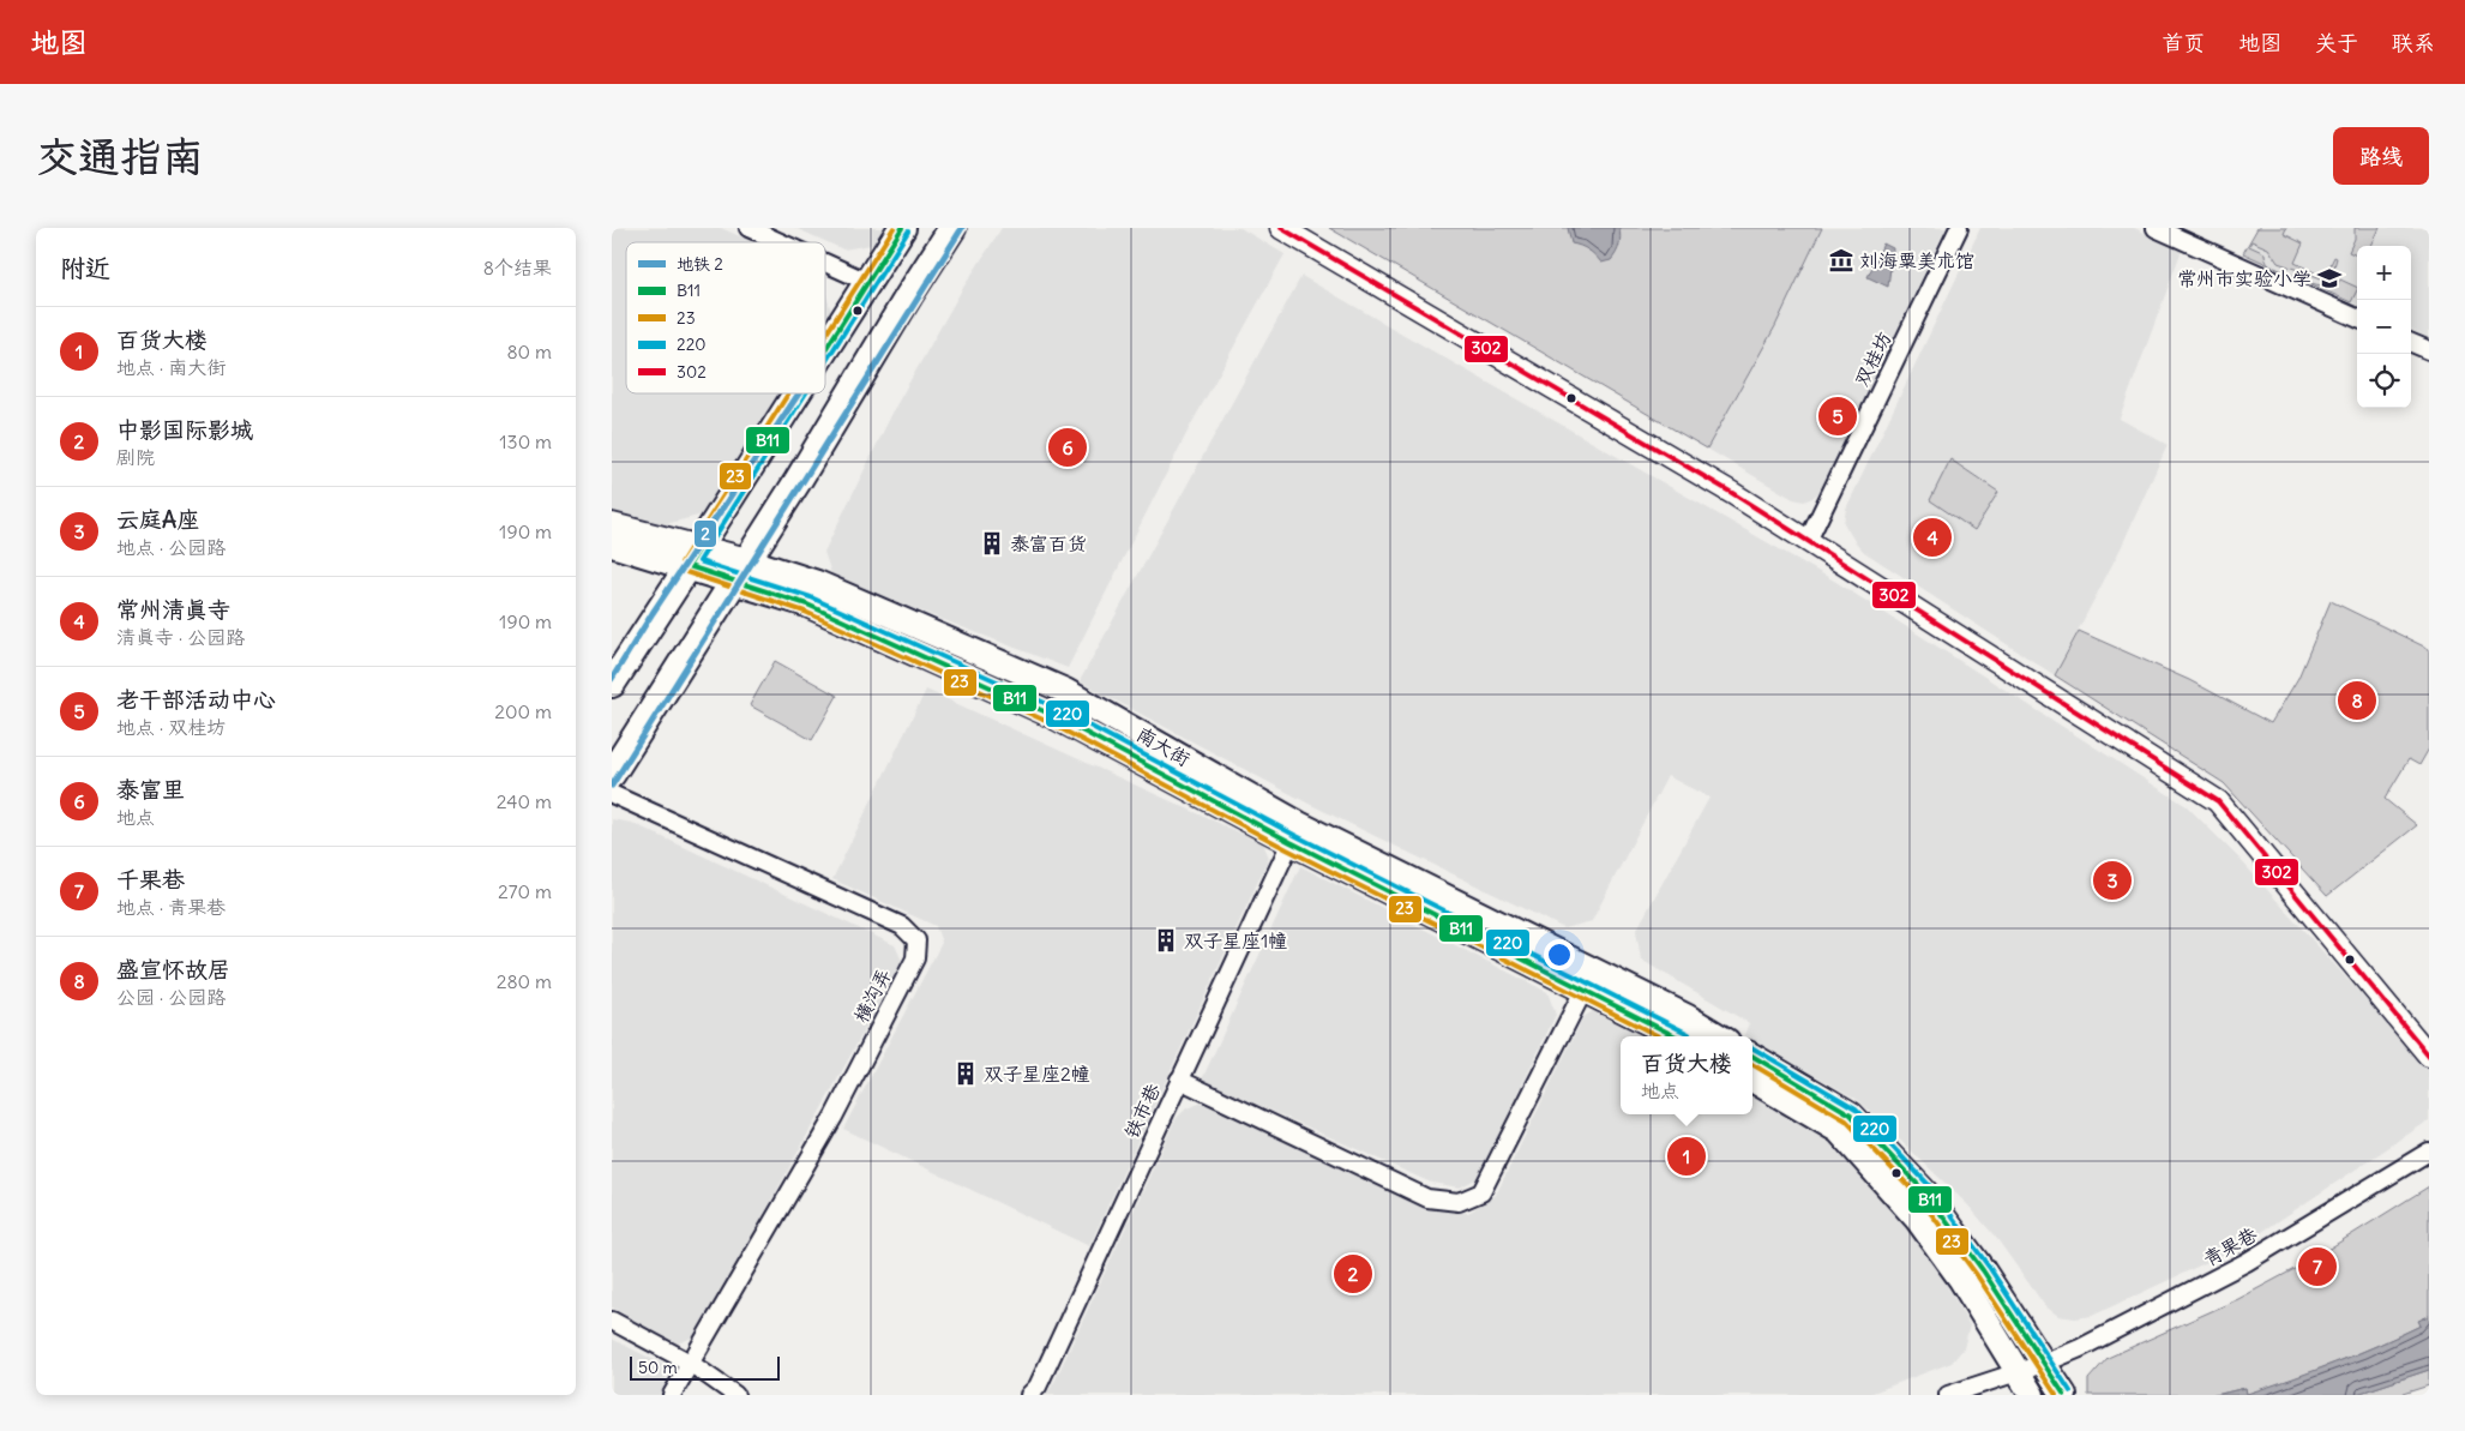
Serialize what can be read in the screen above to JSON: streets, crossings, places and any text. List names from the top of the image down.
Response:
{
  "streets": {
    "main road": ["南大街"],
    "street": [
      "双桂坊",
      "横沟弄",
      "铁市巷",
      "青果巷"
    ]
  },
  "crossings": [
    ["南大街", "铁市巷"]
  ],
  "places": {
    "museum": ["刘海粟美术馆"],
    "school or university": ["常州市实验小学"],
    "building": ["泰富百货", "双子星座1幢", "双子星座2幢"]
  },
  "lines": [
    "metro line 2",
    "transit line B11",
    "transit line 23",
    "transit line 302",
    "transit line 220"
  ],
  "legend": [
    "地铁 2",
    "B11",
    "23",
    "220",
    "302"
  ],
  "scale_bar": "50 m",
  "page": {
    "header": "地图",
    "nav": [
      "首页",
      "地图",
      "关于",
      "联系"
    ],
    "buttons": "路线",
    "title": "交通指南",
    "heading": ["附近", "8个结果"],
    "map_buttons": ["+", "−"],
    "list": [
      {
        "mark": "1",
        "name": "百货大楼",
        "note": "地点 · 南大街",
        "value": "80 m"
      },
      {
        "mark": "2",
        "name": "中影国际影城",
        "note": "剧院",
        "value": "130 m"
      },
      {
        "mark": "3",
        "name": "云庭A座",
        "note": "地点 · 公园路",
        "value": "190 m"
      },
      {
        "mark": "4",
        "name": "常州清真寺",
        "note": "清真寺 · 公园路",
        "value": "190 m"
      },
      {
        "mark": "5",
        "name": "老干部活动中心",
        "note": "地点 · 双桂坊",
        "value": "200 m"
      },
      {
        "mark": "6",
        "name": "泰富里",
        "note": "地点",
        "value": "240 m"
      },
      {
        "mark": "7",
        "name": "千果巷",
        "note": "地点 · 青果巷",
        "value": "270 m"
      },
      {
        "mark": "8",
        "name": "盛宣怀故居",
        "note": "公园 · 公园路",
        "value": "280 m"
      }
    ],
    "pins": [
      "5",
      "6",
      "4",
      "8",
      "3",
      "1",
      "7",
      "2"
    ],
    "popup": ["百货大楼", "地点"],
    "scale": "50 m"
  }
}
